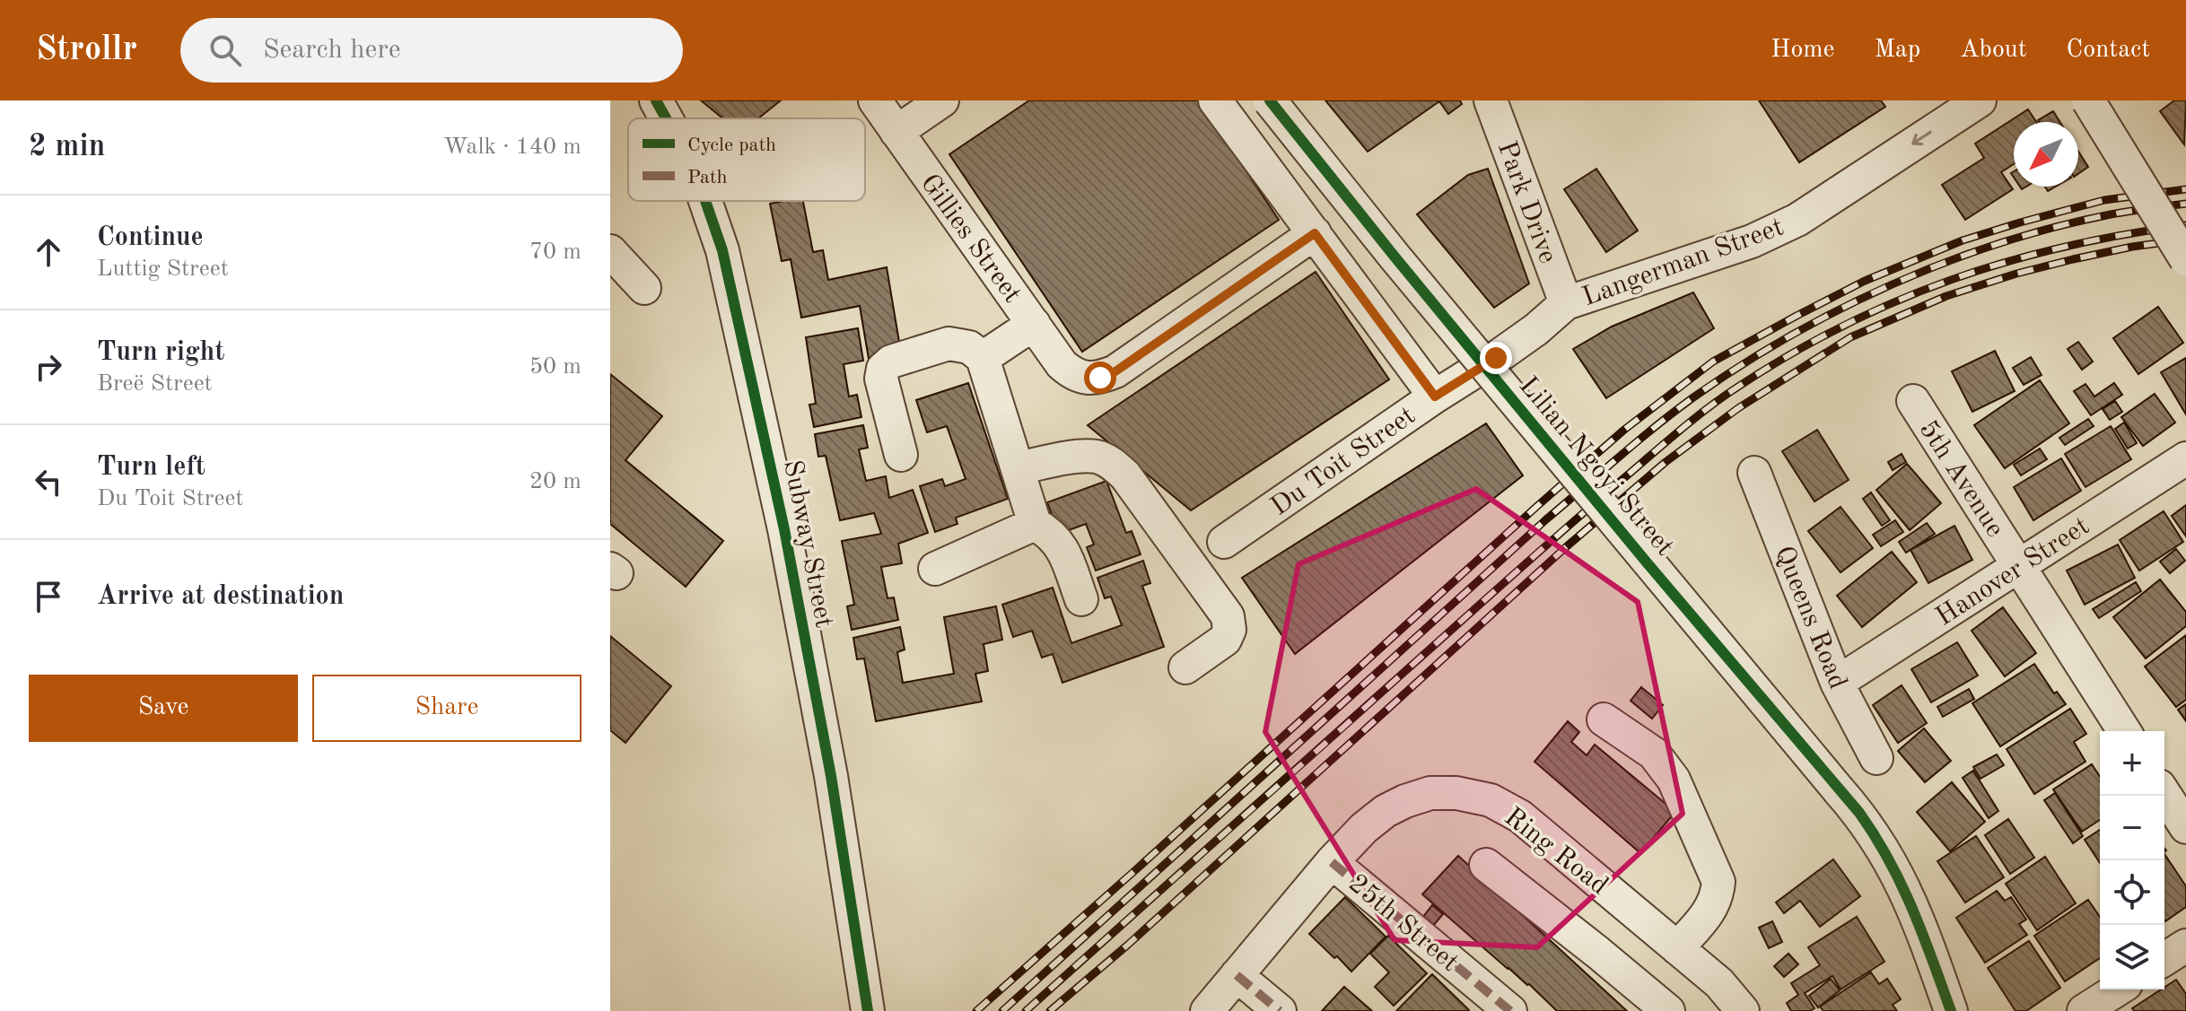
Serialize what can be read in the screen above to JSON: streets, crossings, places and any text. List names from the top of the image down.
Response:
{
  "streets": {
    "street": [
      "Park Drive",
      "Gillies Street",
      "Langerman Street",
      "Du Toit Street",
      "Lilian Ngoyi Street",
      "5th Avenue",
      "Subway Street",
      "Hanover Street",
      "Queens Road",
      "Ring Road",
      "25th Street"
    ]
  },
  "crossings": [
    ["Park Drive", "Langerman Street"],
    ["Park Drive", "Du Toit Street"],
    ["Langerman Street", "Du Toit Street"],
    ["5th Avenue", "Hanover Street"],
    ["Hanover Street", "Queens Road"],
    ["Ring Road", "25th Street"]
  ],
  "one_way": ["Langerman Street"],
  "legend": ["Cycle path", "Path"],
  "north": "bottom left",
  "page": {
    "header": "Strollr",
    "search": "Search here",
    "nav": [
      "Home",
      "Map",
      "About",
      "Contact"
    ],
    "heading": ["2 min", "Walk · 140 m"],
    "list": [
      ["Continue", "Luttig Street", "70 m"],
      ["Turn right", "Breë Street", "50 m"],
      ["Turn left", "Du Toit Street", "20 m"],
      "Arrive at destination"
    ],
    "buttons": ["Save", "Share"],
    "map_buttons": ["+", "−"]
  }
}
